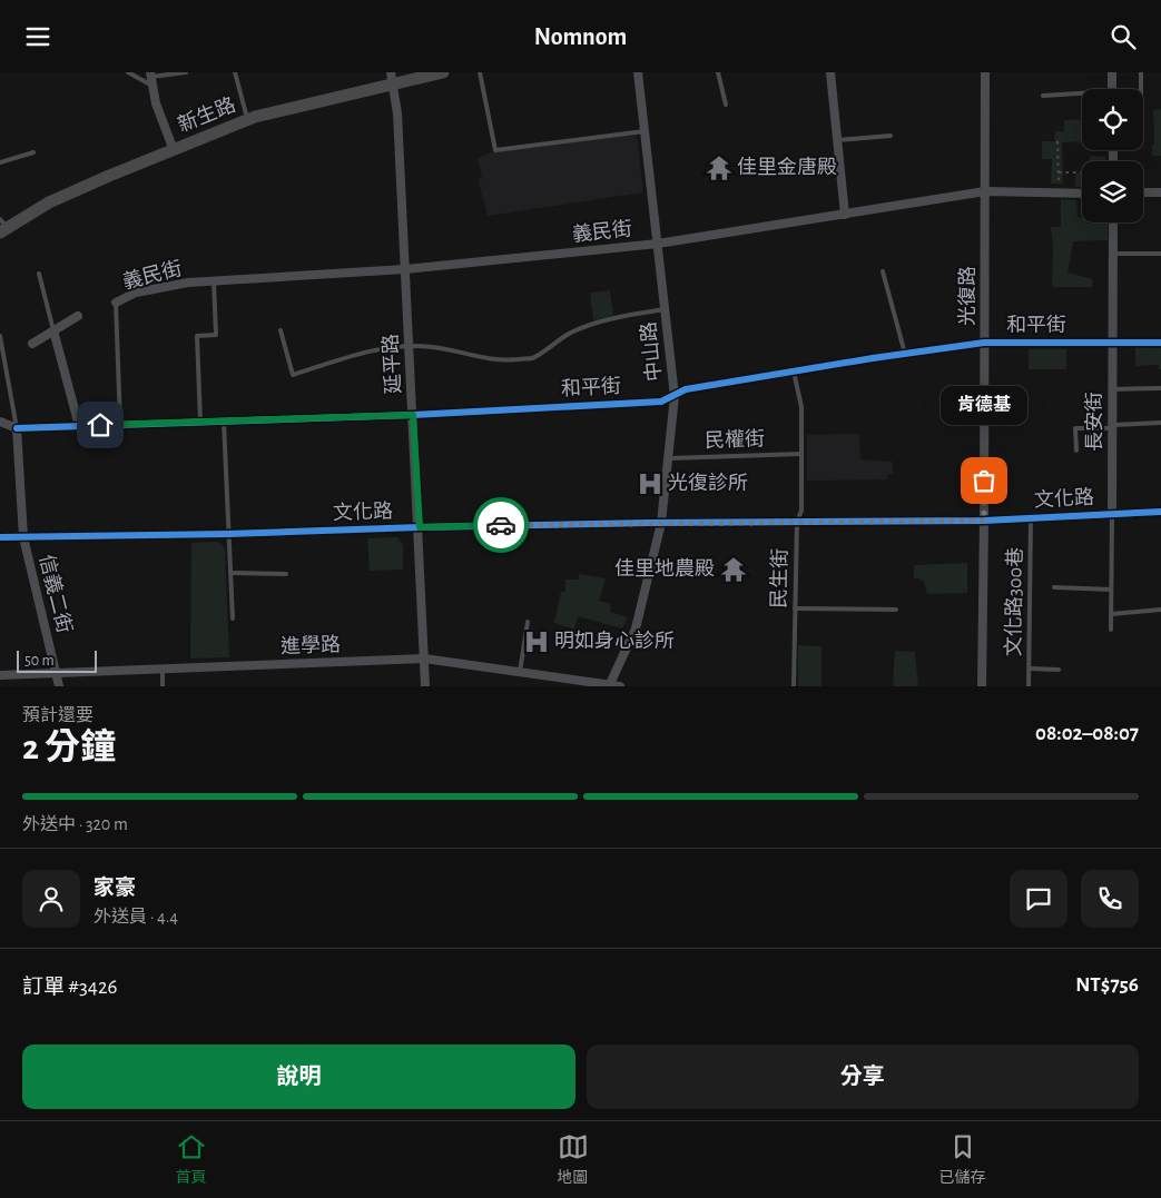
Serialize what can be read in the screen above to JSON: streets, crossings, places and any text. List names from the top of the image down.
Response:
{
  "streets": {
    "main road": ["新生路"],
    "street": [
      "義民街",
      "光復路",
      "和平街",
      "中山路",
      "延平路",
      "長安街",
      "文化路",
      "信義二街",
      "進學路"
    ],
    "lane": ["民權街", "民生街", "文化路300巷"]
  },
  "crossings": [
    ["新生路", "延平路"],
    ["義民街", "光復路"],
    ["義民街", "中山路"],
    ["義民街", "延平路"],
    ["光復路", "和平街"],
    ["光復路", "文化路"],
    ["和平街", "中山路"],
    ["和平街", "延平路"],
    ["和平街", "長安街"],
    ["和平街", "民生街"],
    ["和平街", "信義二街"],
    ["中山路", "民權街"],
    ["中山路", "文化路"],
    ["中山路", "進學路"],
    ["延平路", "文化路"],
    ["延平路", "進學路"],
    ["長安街", "文化路"],
    ["民權街", "民生街"],
    ["文化路", "民生街"],
    ["文化路", "信義二街"],
    ["文化路", "文化路300巷"],
    ["信義二街", "進學路"]
  ],
  "places": {
    "temple": ["佳里金唐殿", "佳里地農殿"],
    "other": ["肯德基"],
    "hospital": ["光復診所", "明如身心診所"]
  },
  "scale_bar": "50 m",
  "page": {
    "header": "Nomnom",
    "bubble": "肯德基",
    "scale": "50 m",
    "heading": ["2 分鐘", "預計還要", "08:02–08:07"],
    "panel": [
      "家豪",
      "外送員 · 4.4",
      "訂單 #3426",
      "NT$756"
    ],
    "bar": "外送中 · 320 m",
    "buttons": ["說明", "分享"],
    "tabs": ["首頁", "地圖", "已儲存"]
  }
}
